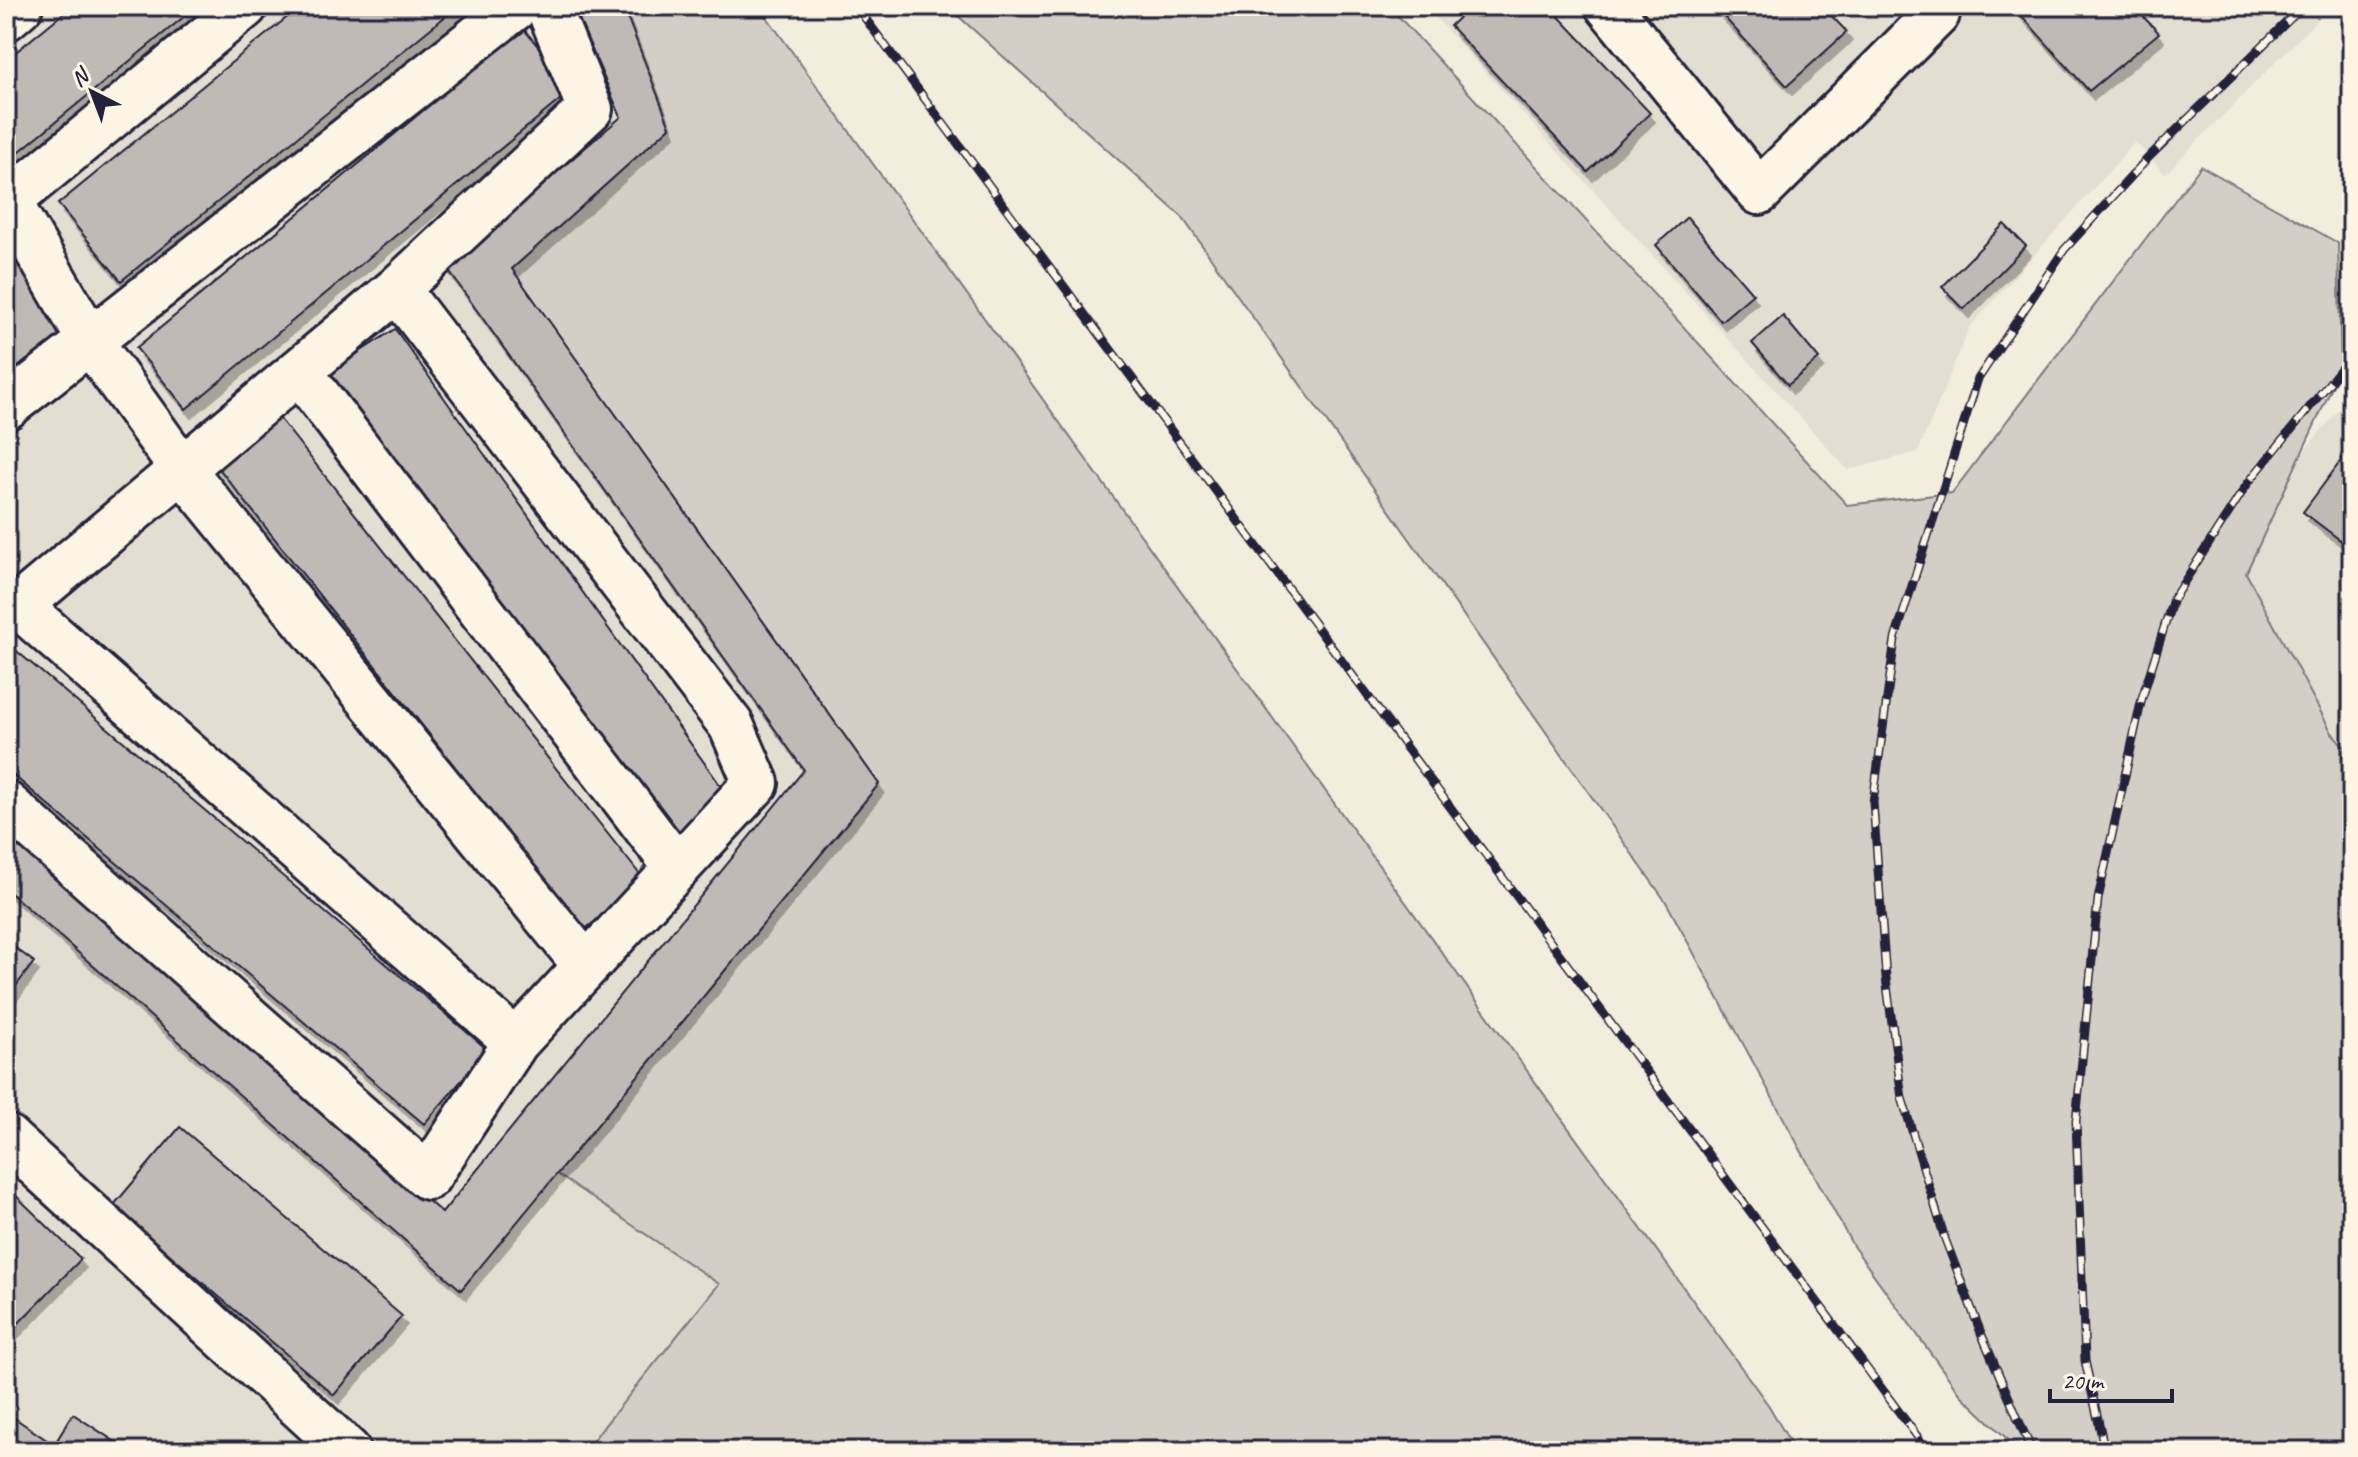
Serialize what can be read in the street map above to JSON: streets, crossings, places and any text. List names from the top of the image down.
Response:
{
  "scale_bar": "20 m",
  "north": "top left"
}
